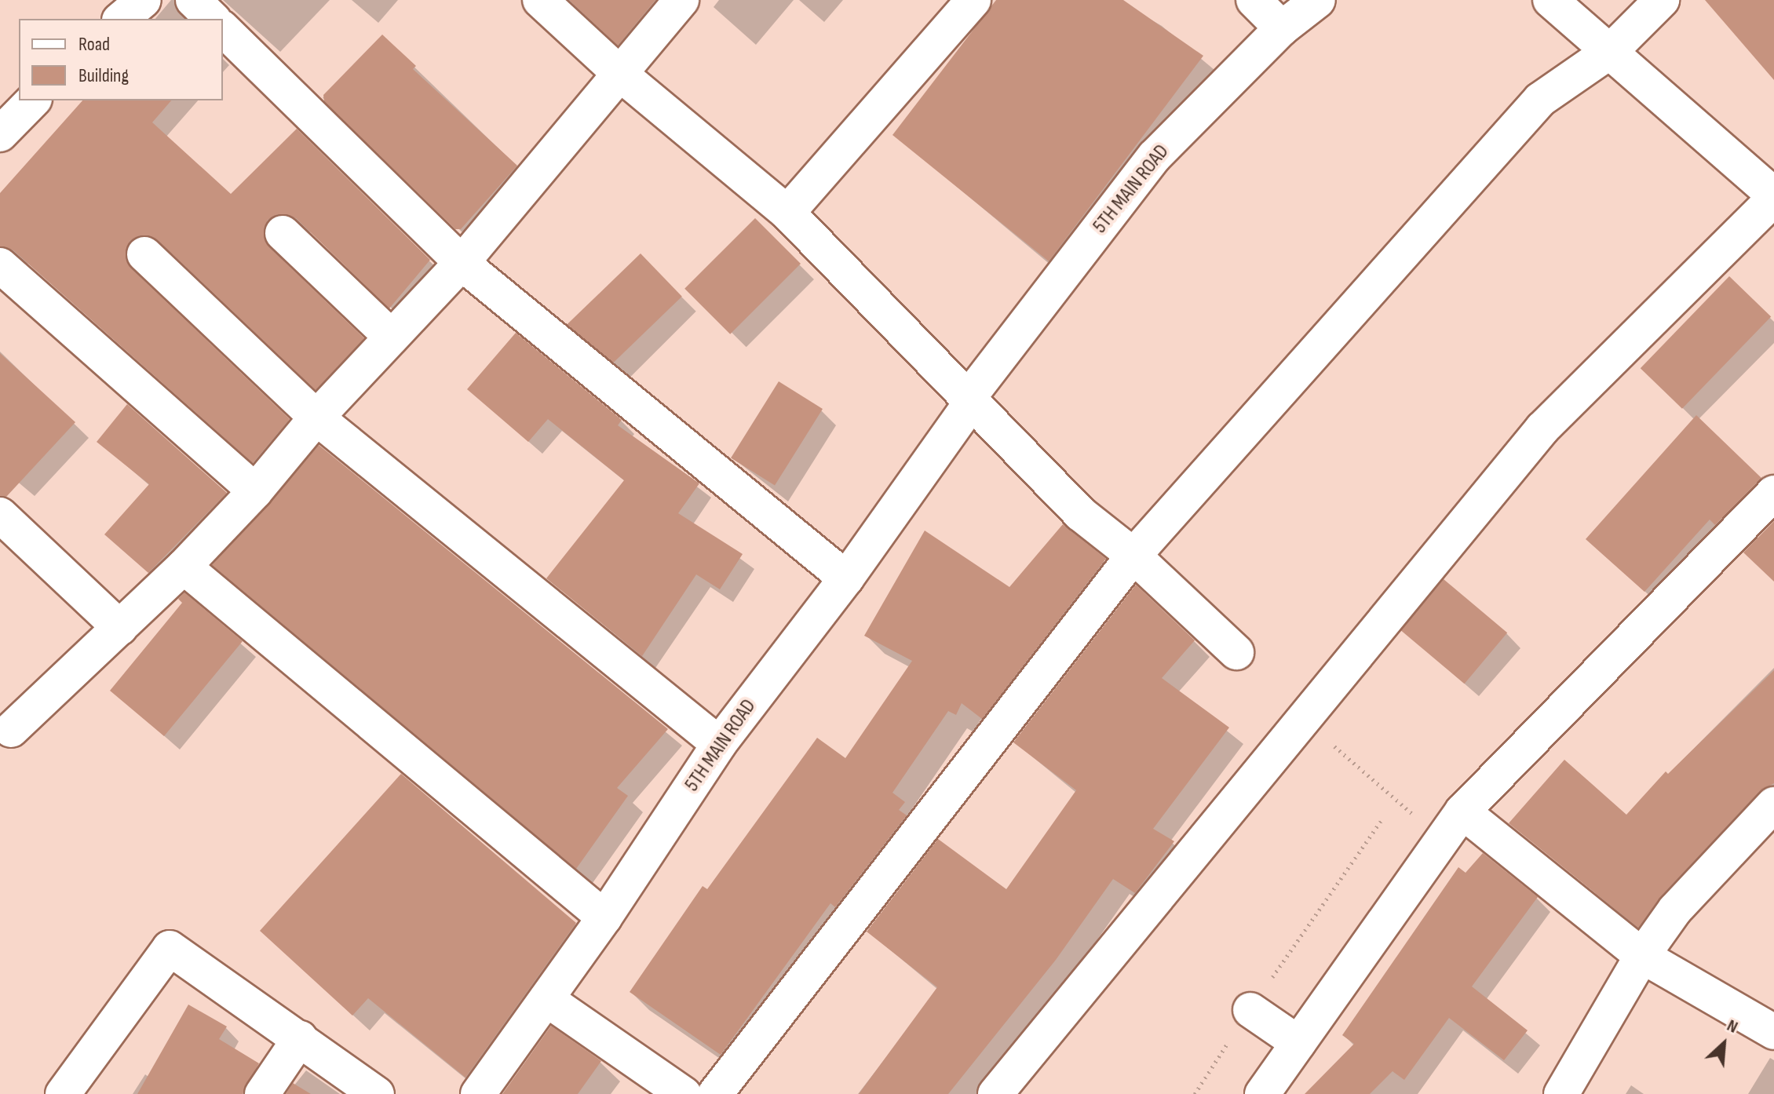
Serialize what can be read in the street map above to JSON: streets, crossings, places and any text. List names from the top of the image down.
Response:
{
  "streets": {
    "street": ["5TH MAIN ROAD"]
  },
  "legend": ["Road", "Building"],
  "north": "top right"
}
